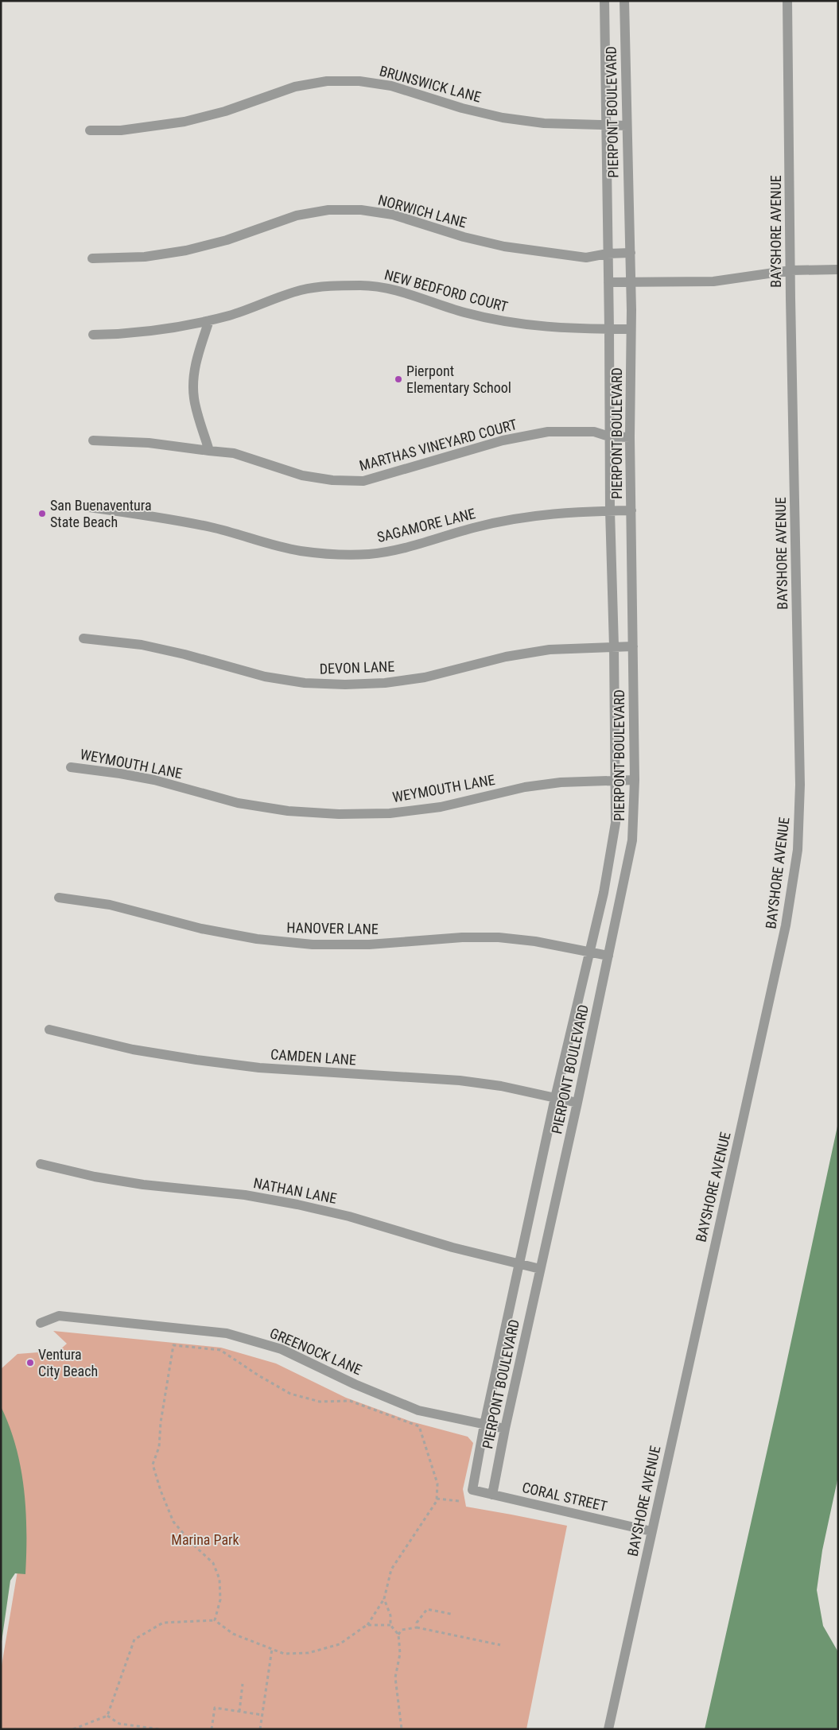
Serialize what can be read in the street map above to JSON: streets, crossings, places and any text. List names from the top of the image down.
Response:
{
  "streets": {
    "street": [
      "BRUNSWICK LANE",
      "PIERPONT BOULEVARD",
      "NORWICH LANE",
      "BAYSHORE AVENUE",
      "NEW BEDFORD COURT",
      "MARTHAS VINEYARD COURT",
      "SAGAMORE LANE",
      "DEVON LANE",
      "WEYMOUTH LANE",
      "HANOVER LANE",
      "CAMDEN LANE",
      "NATHAN LANE",
      "GREENOCK LANE",
      "CORAL STREET"
    ]
  },
  "crossings": [
    ["BRUNSWICK LANE", "PIERPONT BOULEVARD"],
    ["PIERPONT BOULEVARD", "NORWICH LANE"],
    ["PIERPONT BOULEVARD", "NEW BEDFORD COURT"],
    ["PIERPONT BOULEVARD", "MARTHAS VINEYARD COURT"],
    ["PIERPONT BOULEVARD", "SAGAMORE LANE"],
    ["PIERPONT BOULEVARD", "DEVON LANE"],
    ["PIERPONT BOULEVARD", "WEYMOUTH LANE"],
    ["PIERPONT BOULEVARD", "HANOVER LANE"],
    ["PIERPONT BOULEVARD", "CAMDEN LANE"],
    ["PIERPONT BOULEVARD", "NATHAN LANE"],
    ["PIERPONT BOULEVARD", "GREENOCK LANE"],
    ["PIERPONT BOULEVARD", "CORAL STREET"],
    ["BAYSHORE AVENUE", "CORAL STREET"]
  ],
  "parks": ["Marina Park"],
  "places": ["Pierpont Elementary School", "San Buenaventura State Beach", "Ventura City Beach"]
}
